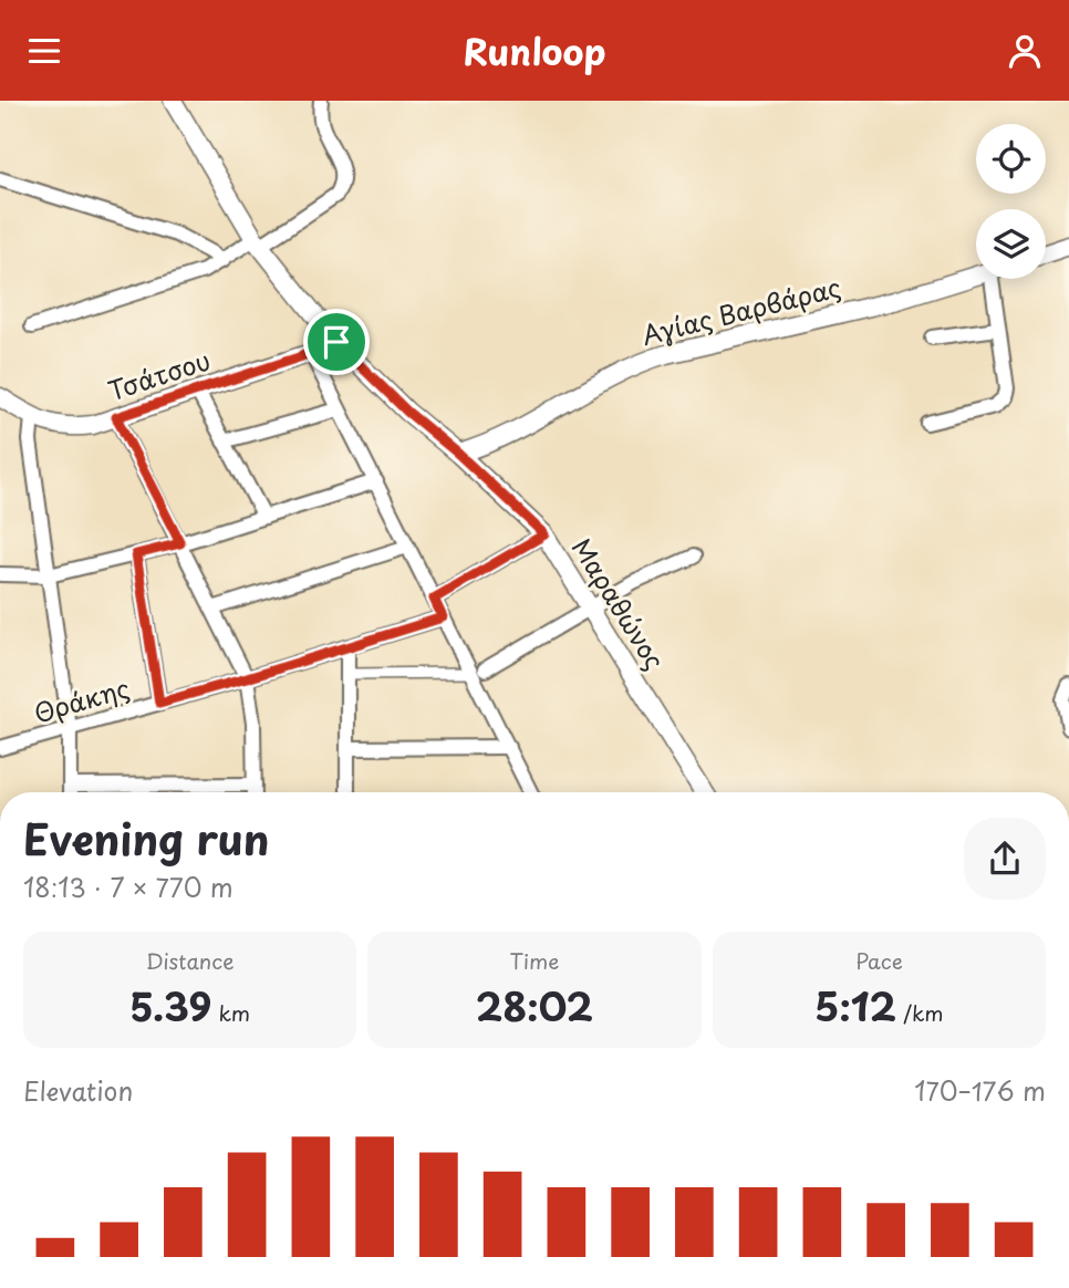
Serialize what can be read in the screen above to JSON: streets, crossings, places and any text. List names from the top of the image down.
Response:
{
  "streets": {
    "street": [
      "Αγίας Βαρβάρας",
      "Τσάτσου",
      "Μαραθώνος",
      "Θράκης"
    ]
  },
  "crossings": [
    ["Αγίας Βαρβάρας", "Μαραθώνος"],
    ["Τσάτσου", "Μαραθώνος"]
  ],
  "page": {
    "header": "Runloop",
    "heading": ["Evening run", "18:13 · 7 × 770 m"],
    "stats": [
      ["Distance", "5.39 km"],
      ["Time", "28:02"],
      ["Pace", "5:12 /km"]
    ],
    "chart": ["Elevation", "170–176 m"]
  }
}
